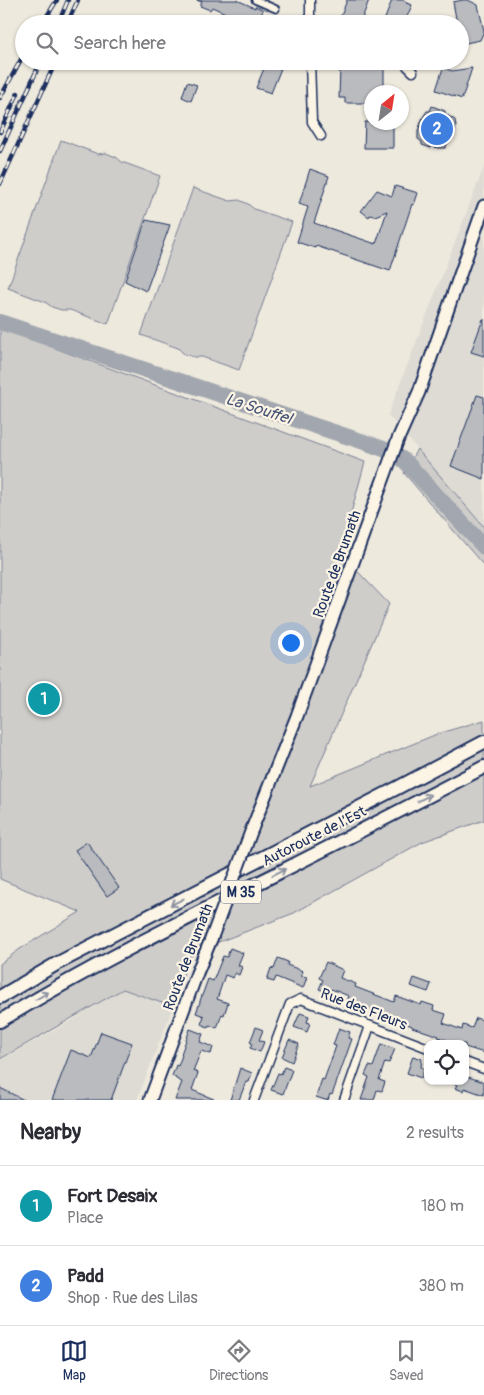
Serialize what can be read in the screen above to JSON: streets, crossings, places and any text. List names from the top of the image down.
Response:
{
  "streets": {
    "highway": ["Autoroute de l’Est", "M 35"],
    "main road": ["Route de Brumath"],
    "street": ["Rue des Fleurs"]
  },
  "water": ["La Souffel"],
  "north": "top right",
  "page": {
    "search": "Search here",
    "pins": ["2", "1"],
    "heading": ["Nearby", "2 results"],
    "list": [
      {
        "mark": "1",
        "name": "Fort Desaix",
        "note": "Place",
        "value": "180 m"
      },
      {
        "mark": "2",
        "name": "Padd",
        "note": "Shop · Rue des Lilas",
        "value": "380 m"
      }
    ],
    "nav": ["Map", "Directions", "Saved"]
  }
}
